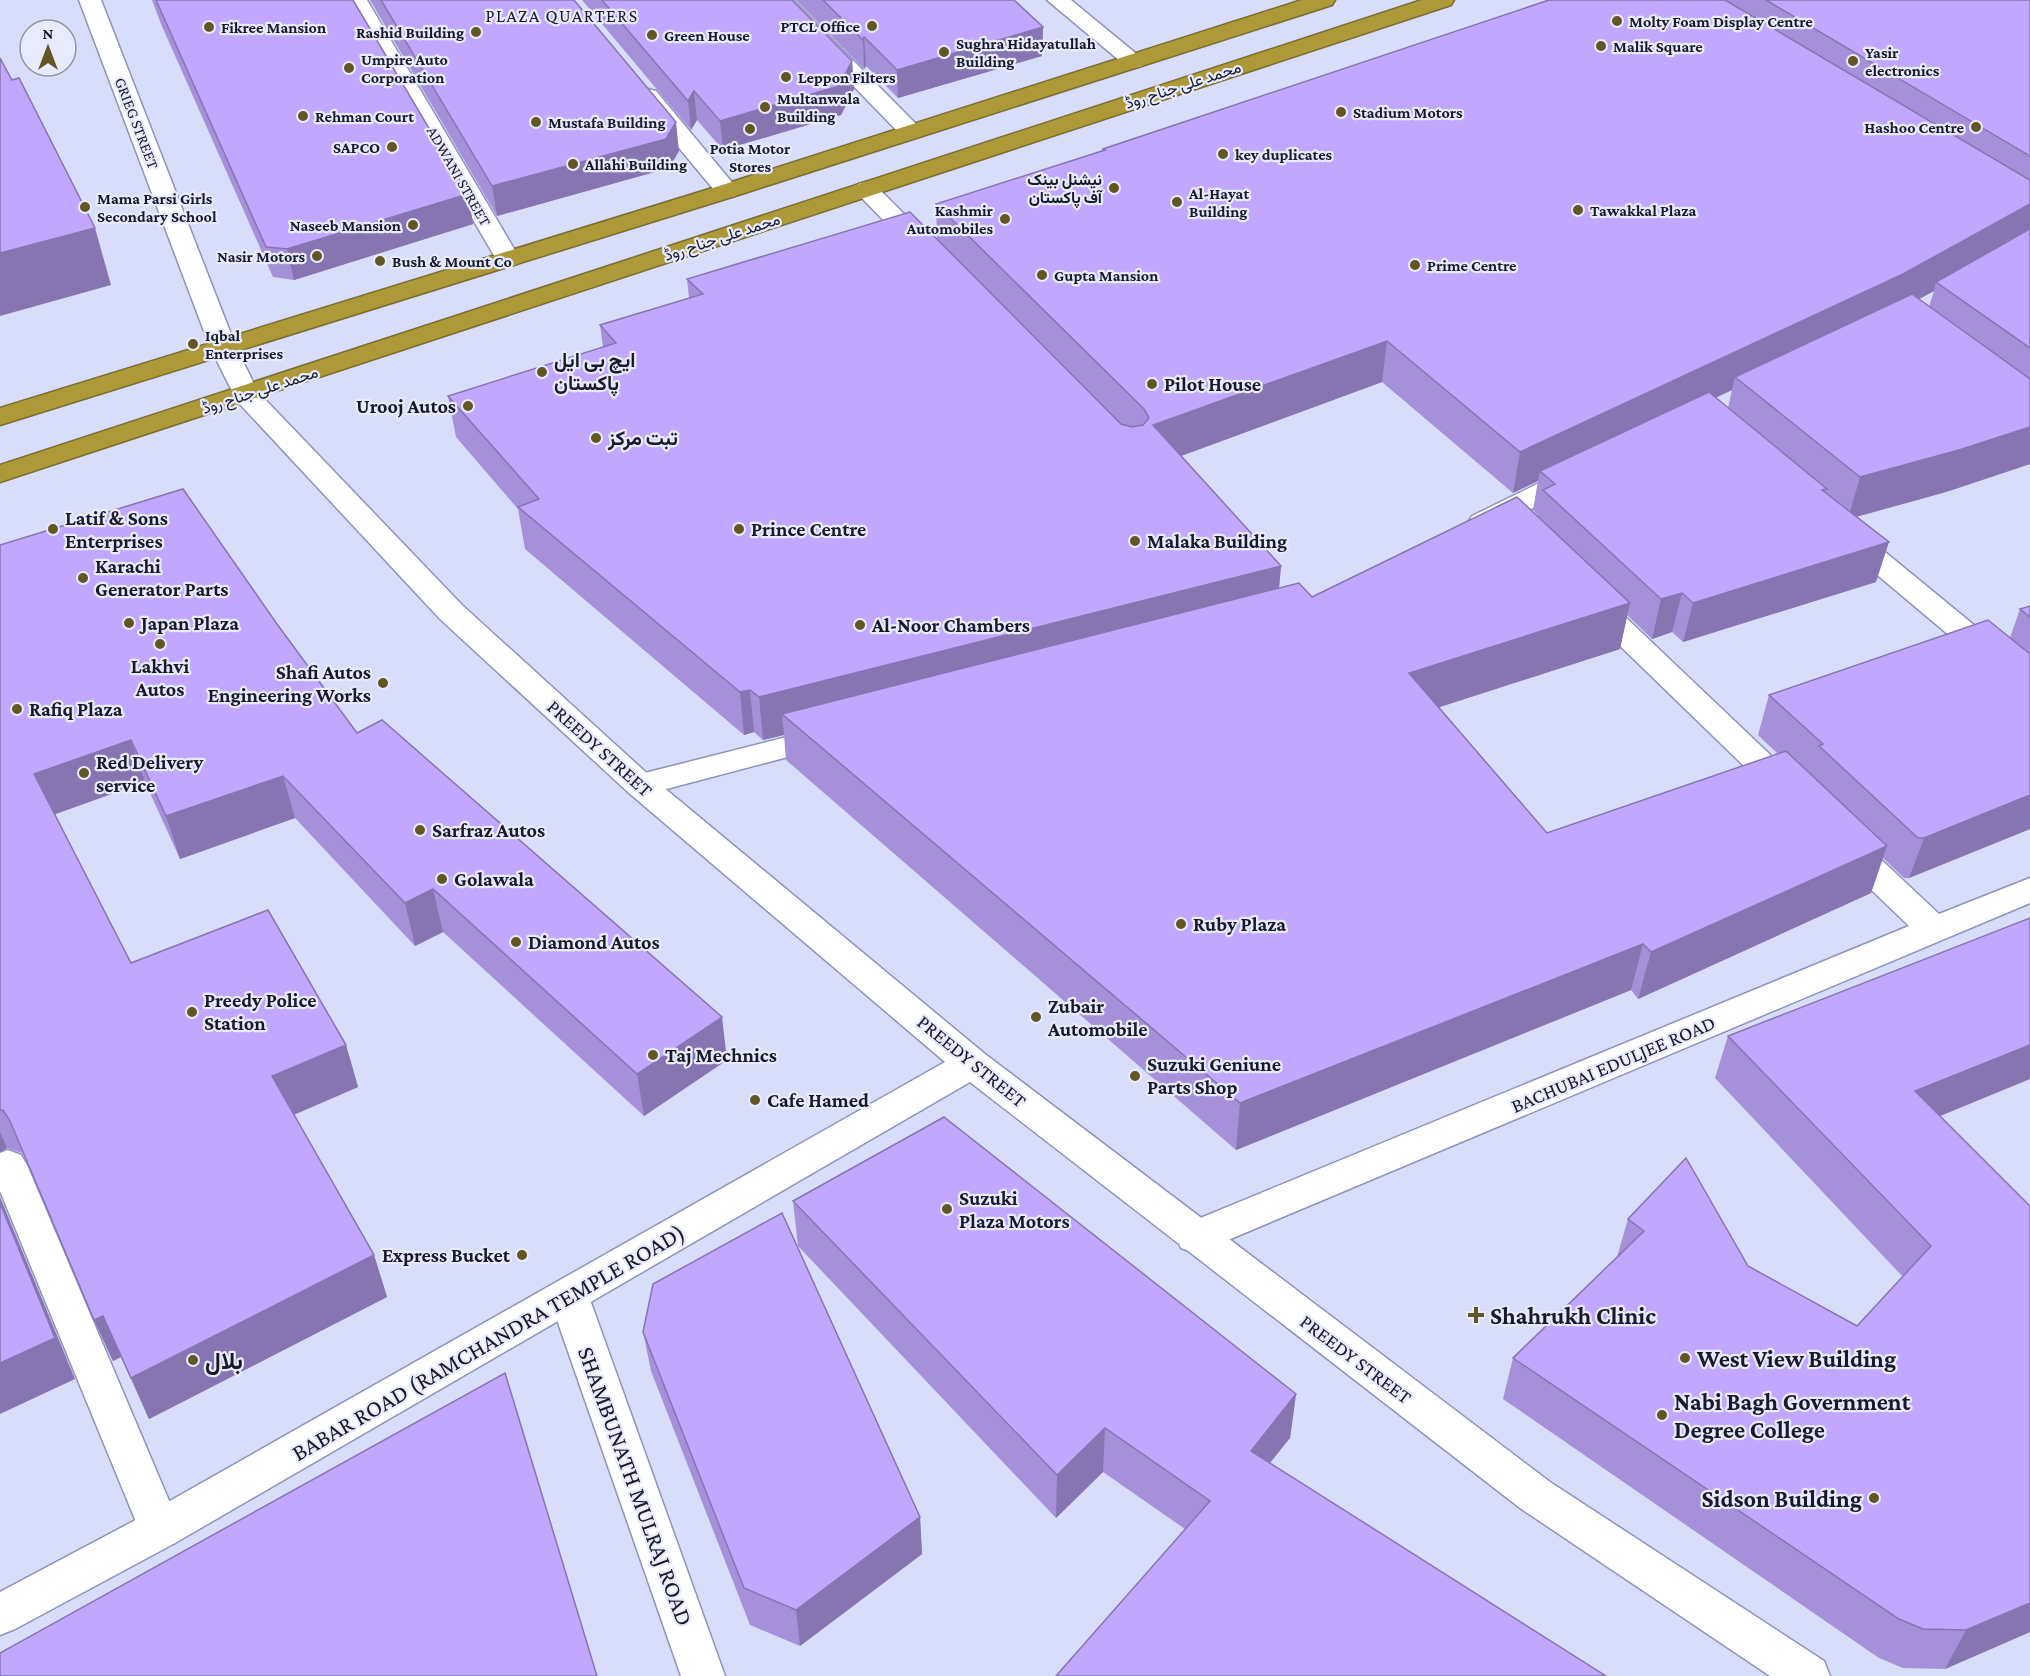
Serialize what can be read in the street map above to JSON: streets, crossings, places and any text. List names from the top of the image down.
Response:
{
  "streets": {
    "highway": ["محمد علی جناح روڈ"],
    "street": [
      "GRIEG STREET",
      "ADWANI STREET",
      "PREEDY STREET",
      "BACHUBAI EDULJEE ROAD",
      "BABAR ROAD (RAMCHANDRA TEMPLE ROAD)",
      "SHAMBUNATH MULRAJ ROAD"
    ]
  },
  "crossings": [
    ["محمد علی جناح روڈ", "GRIEG STREET"],
    ["محمد علی جناح روڈ", "ADWANI STREET"],
    ["محمد علی جناح روڈ", "PREEDY STREET"],
    ["GRIEG STREET", "PREEDY STREET"],
    ["PREEDY STREET", "BACHUBAI EDULJEE ROAD"],
    ["PREEDY STREET", "BABAR ROAD (RAMCHANDRA TEMPLE ROAD)"],
    ["BABAR ROAD (RAMCHANDRA TEMPLE ROAD)", "SHAMBUNATH MULRAJ ROAD"]
  ],
  "districts": ["PLAZA QUARTERS"],
  "places": {
    "other": [
      "Molty Foam Display Centre",
      "PTCL Office",
      "Fikree Mansion",
      "Rashid Building",
      "Green House",
      "Malik Square",
      "Sughra Hidayatullah Building",
      "Yasir electronics",
      "Umpire Auto Corporation",
      "Leppon Filters",
      "Multanwala Building",
      "Stadium Motors",
      "Rehman Court",
      "Mustafa Building",
      "Hashoo Centre",
      "Potia Motor Stores",
      "SAPCO",
      "key duplicates",
      "Allahi Building",
      "نیشنل بینک آف پاکستان",
      "Al-Hayat Building",
      "Mama Parsi Girls Secondary School",
      "Tawakkal Plaza",
      "Kashmir Automobiles",
      "Naseeb Mansion",
      "Nasir Motors",
      "Bush & Mount Co",
      "Prime Centre",
      "Gupta Mansion",
      "Iqbal Enterprises",
      "ایچ بی ایل پاکستان",
      "Pilot House",
      "Urooj Autos",
      "تبت مرکز",
      "Latif & Sons Enterprises",
      "Prince Centre",
      "Malaka Building",
      "Karachi Generator Parts",
      "Japan Plaza",
      "Al-Noor Chambers",
      "Lakhvi Autos",
      "Shafi Autos Engineering Works",
      "Rafiq Plaza",
      "Red Delivery service",
      "Sarfraz Autos",
      "Golawala",
      "Ruby Plaza",
      "Diamond Autos",
      "Preedy Police Station",
      "Zubair Automobile",
      "Taj Mechnics",
      "Suzuki Geniune Parts Shop",
      "Cafe Hamed",
      "Suzuki Plaza Motors",
      "Express Bucket",
      "West View Building",
      "بلال",
      "Nabi Bagh Government Degree College",
      "Sidson Building"
    ],
    "health": ["Shahrukh Clinic"]
  },
  "north": "top"
}
